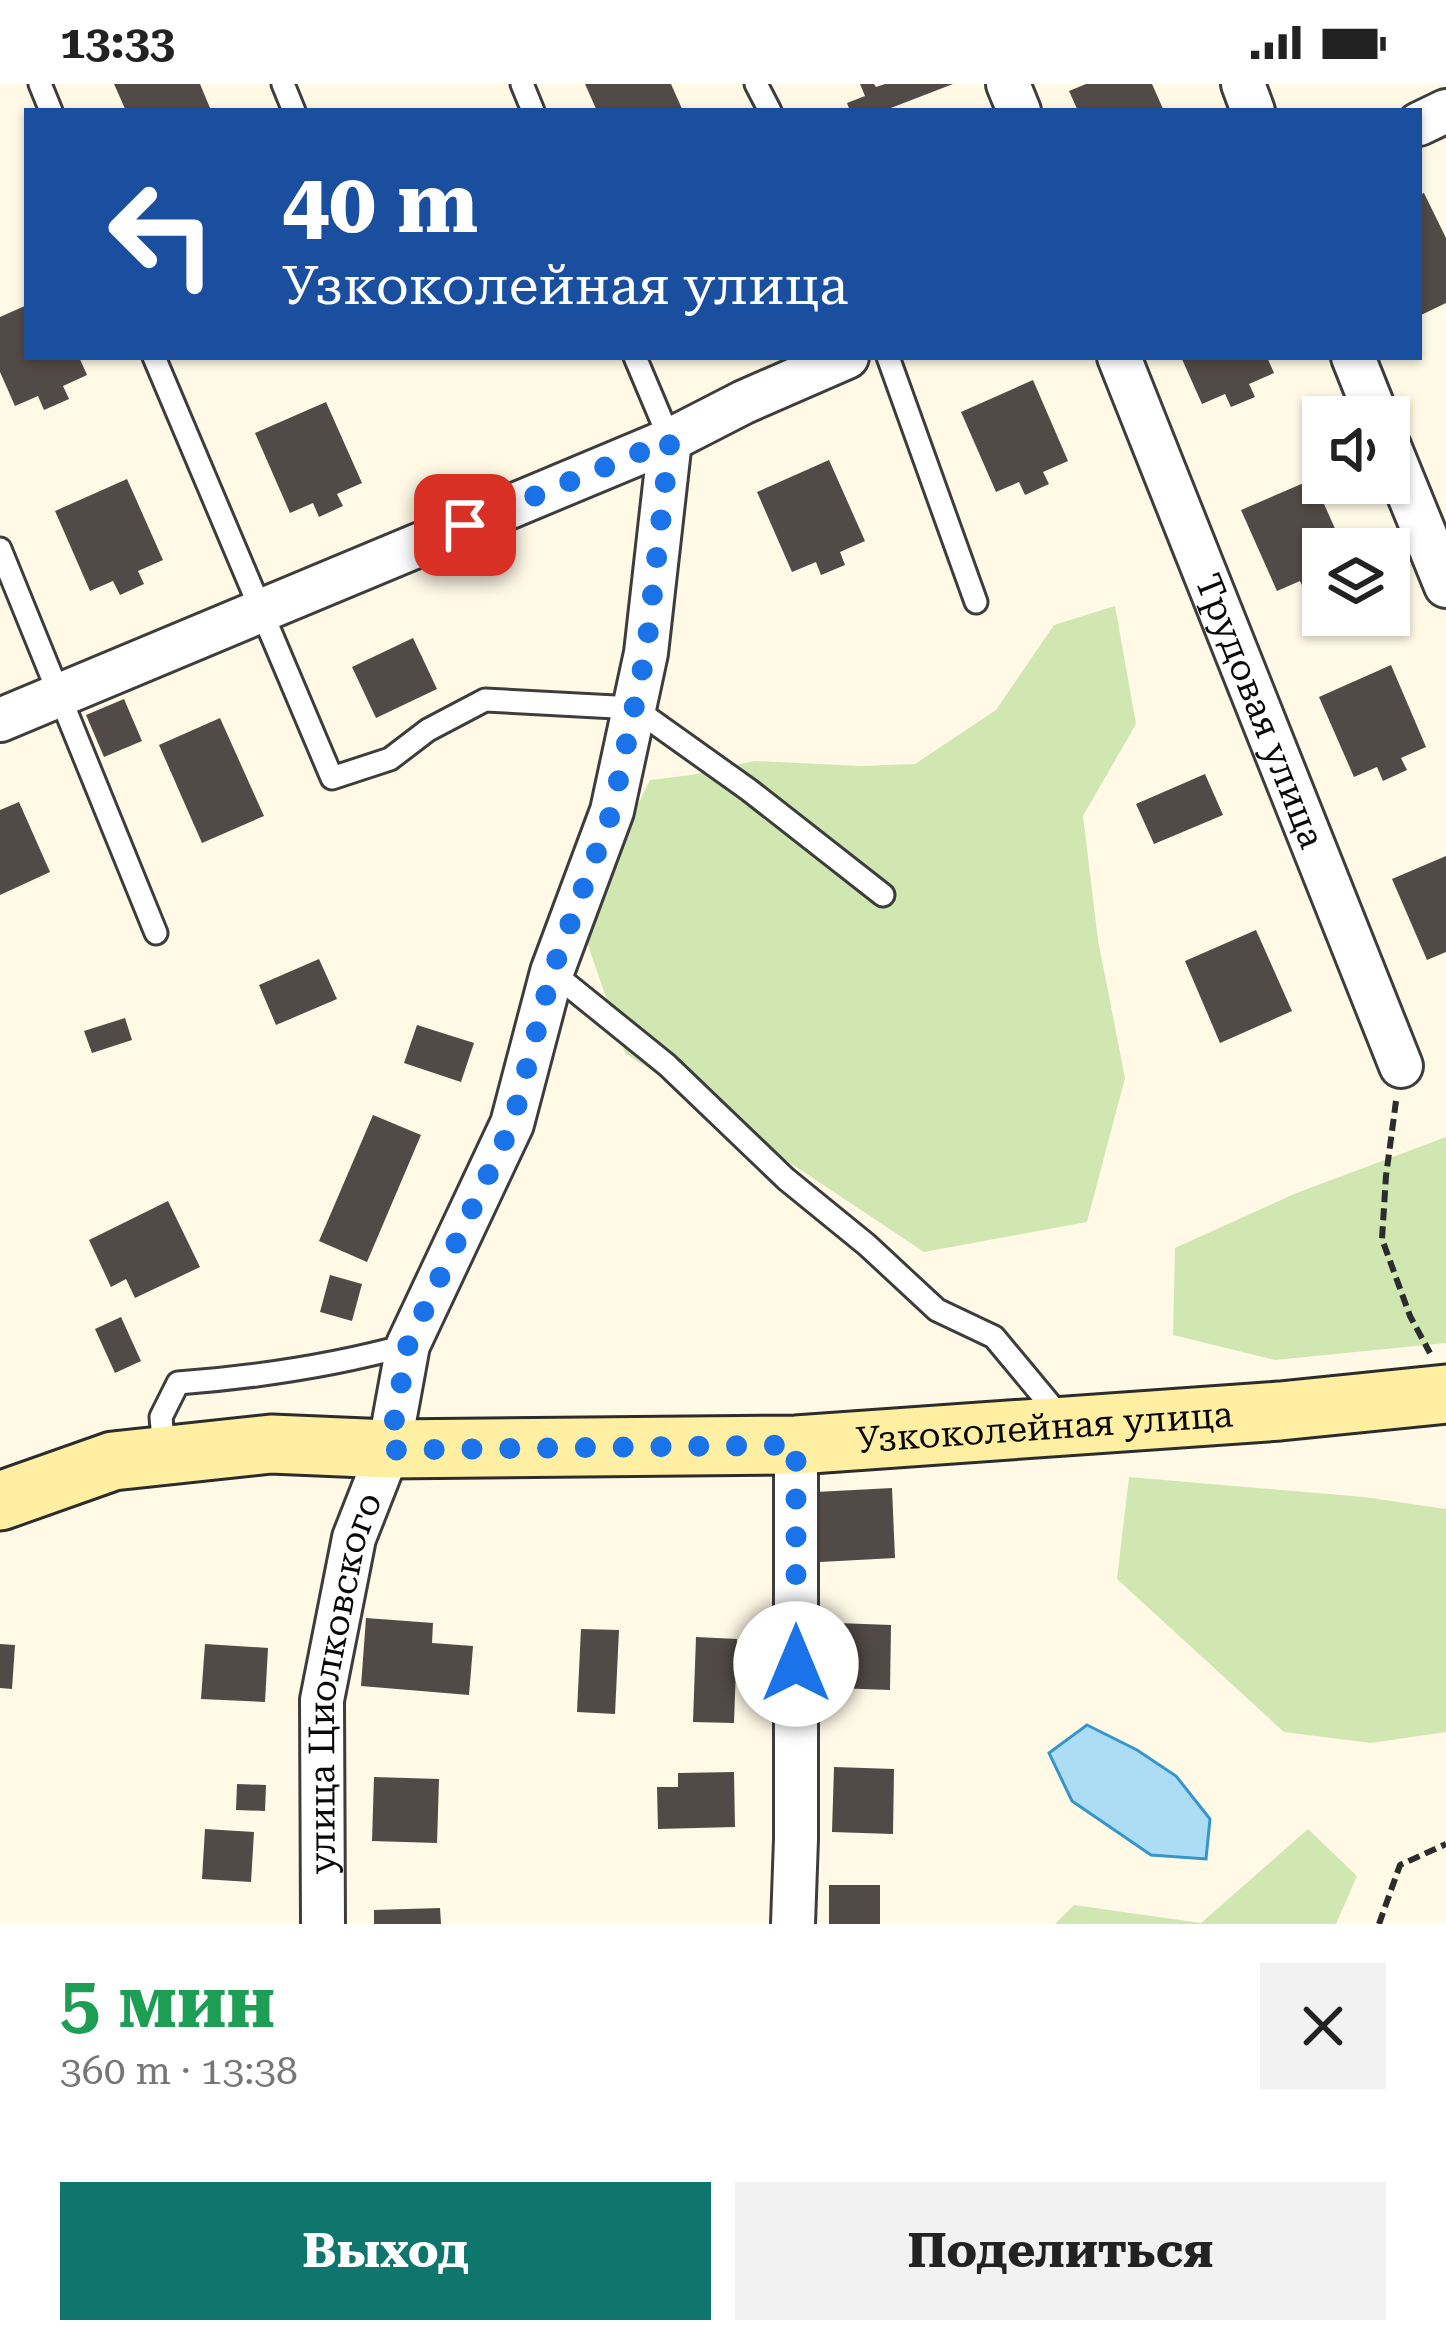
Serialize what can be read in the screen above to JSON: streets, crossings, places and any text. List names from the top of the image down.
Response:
{
  "streets": {
    "street": ["Трудовая улица", "Узкоколейная улица", "улица Циолковского"]
  },
  "crossings": [
    ["Узкоколейная улица", "улица Циолковского"]
  ],
  "page": {
    "status": "13:33",
    "turn": ["40 m", "Узкоколейная улица"],
    "heading": ["5 мин", "360 m · 13:38"],
    "buttons": ["Выход", "Поделиться"]
  }
}
